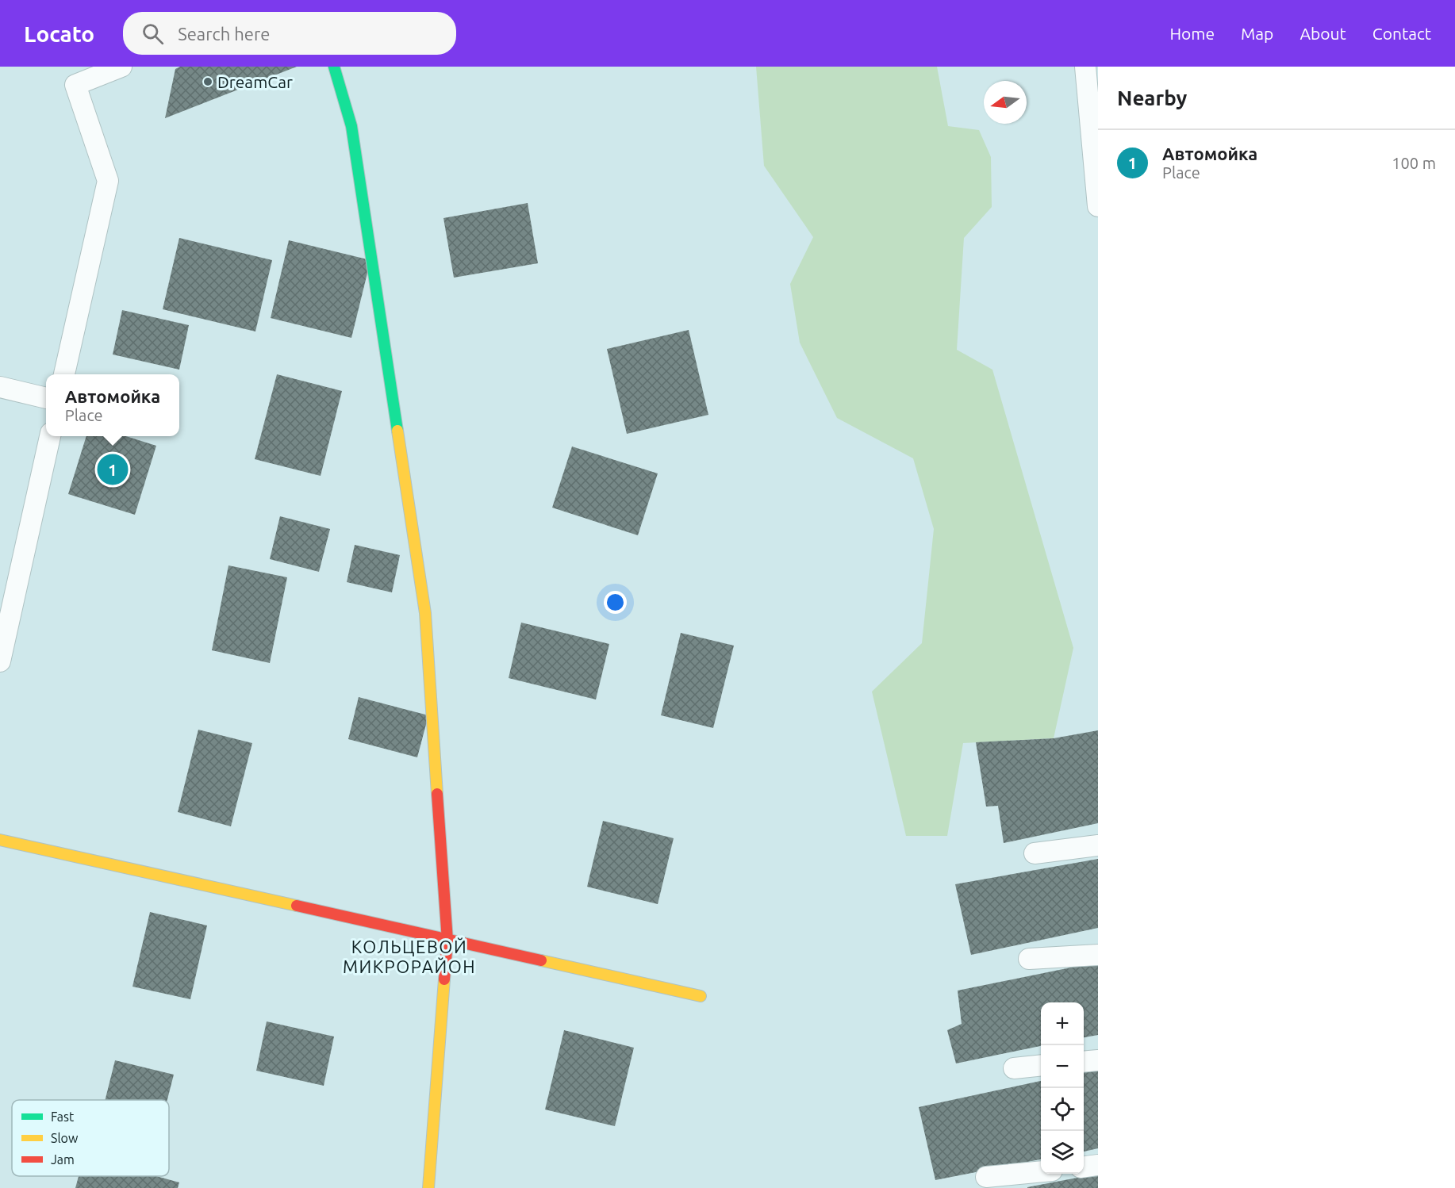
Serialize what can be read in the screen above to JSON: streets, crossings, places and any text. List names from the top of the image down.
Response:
{
  "districts": ["КОЛЬЦЕВОЙ МИКРОРАЙОН"],
  "places": ["DreamCar"],
  "legend": ["Fast", "Slow", "Jam"],
  "north": "left",
  "page": {
    "header": "Locato",
    "search": "Search here",
    "nav": [
      "Home",
      "Map",
      "About",
      "Contact"
    ],
    "heading": "Nearby",
    "list": [
      {
        "mark": "1",
        "name": "Автомойка",
        "note": "Place",
        "value": "100 m"
      }
    ],
    "popup": ["Автомойка", "Place"],
    "pins": "1",
    "map_buttons": ["+", "−"]
  }
}
